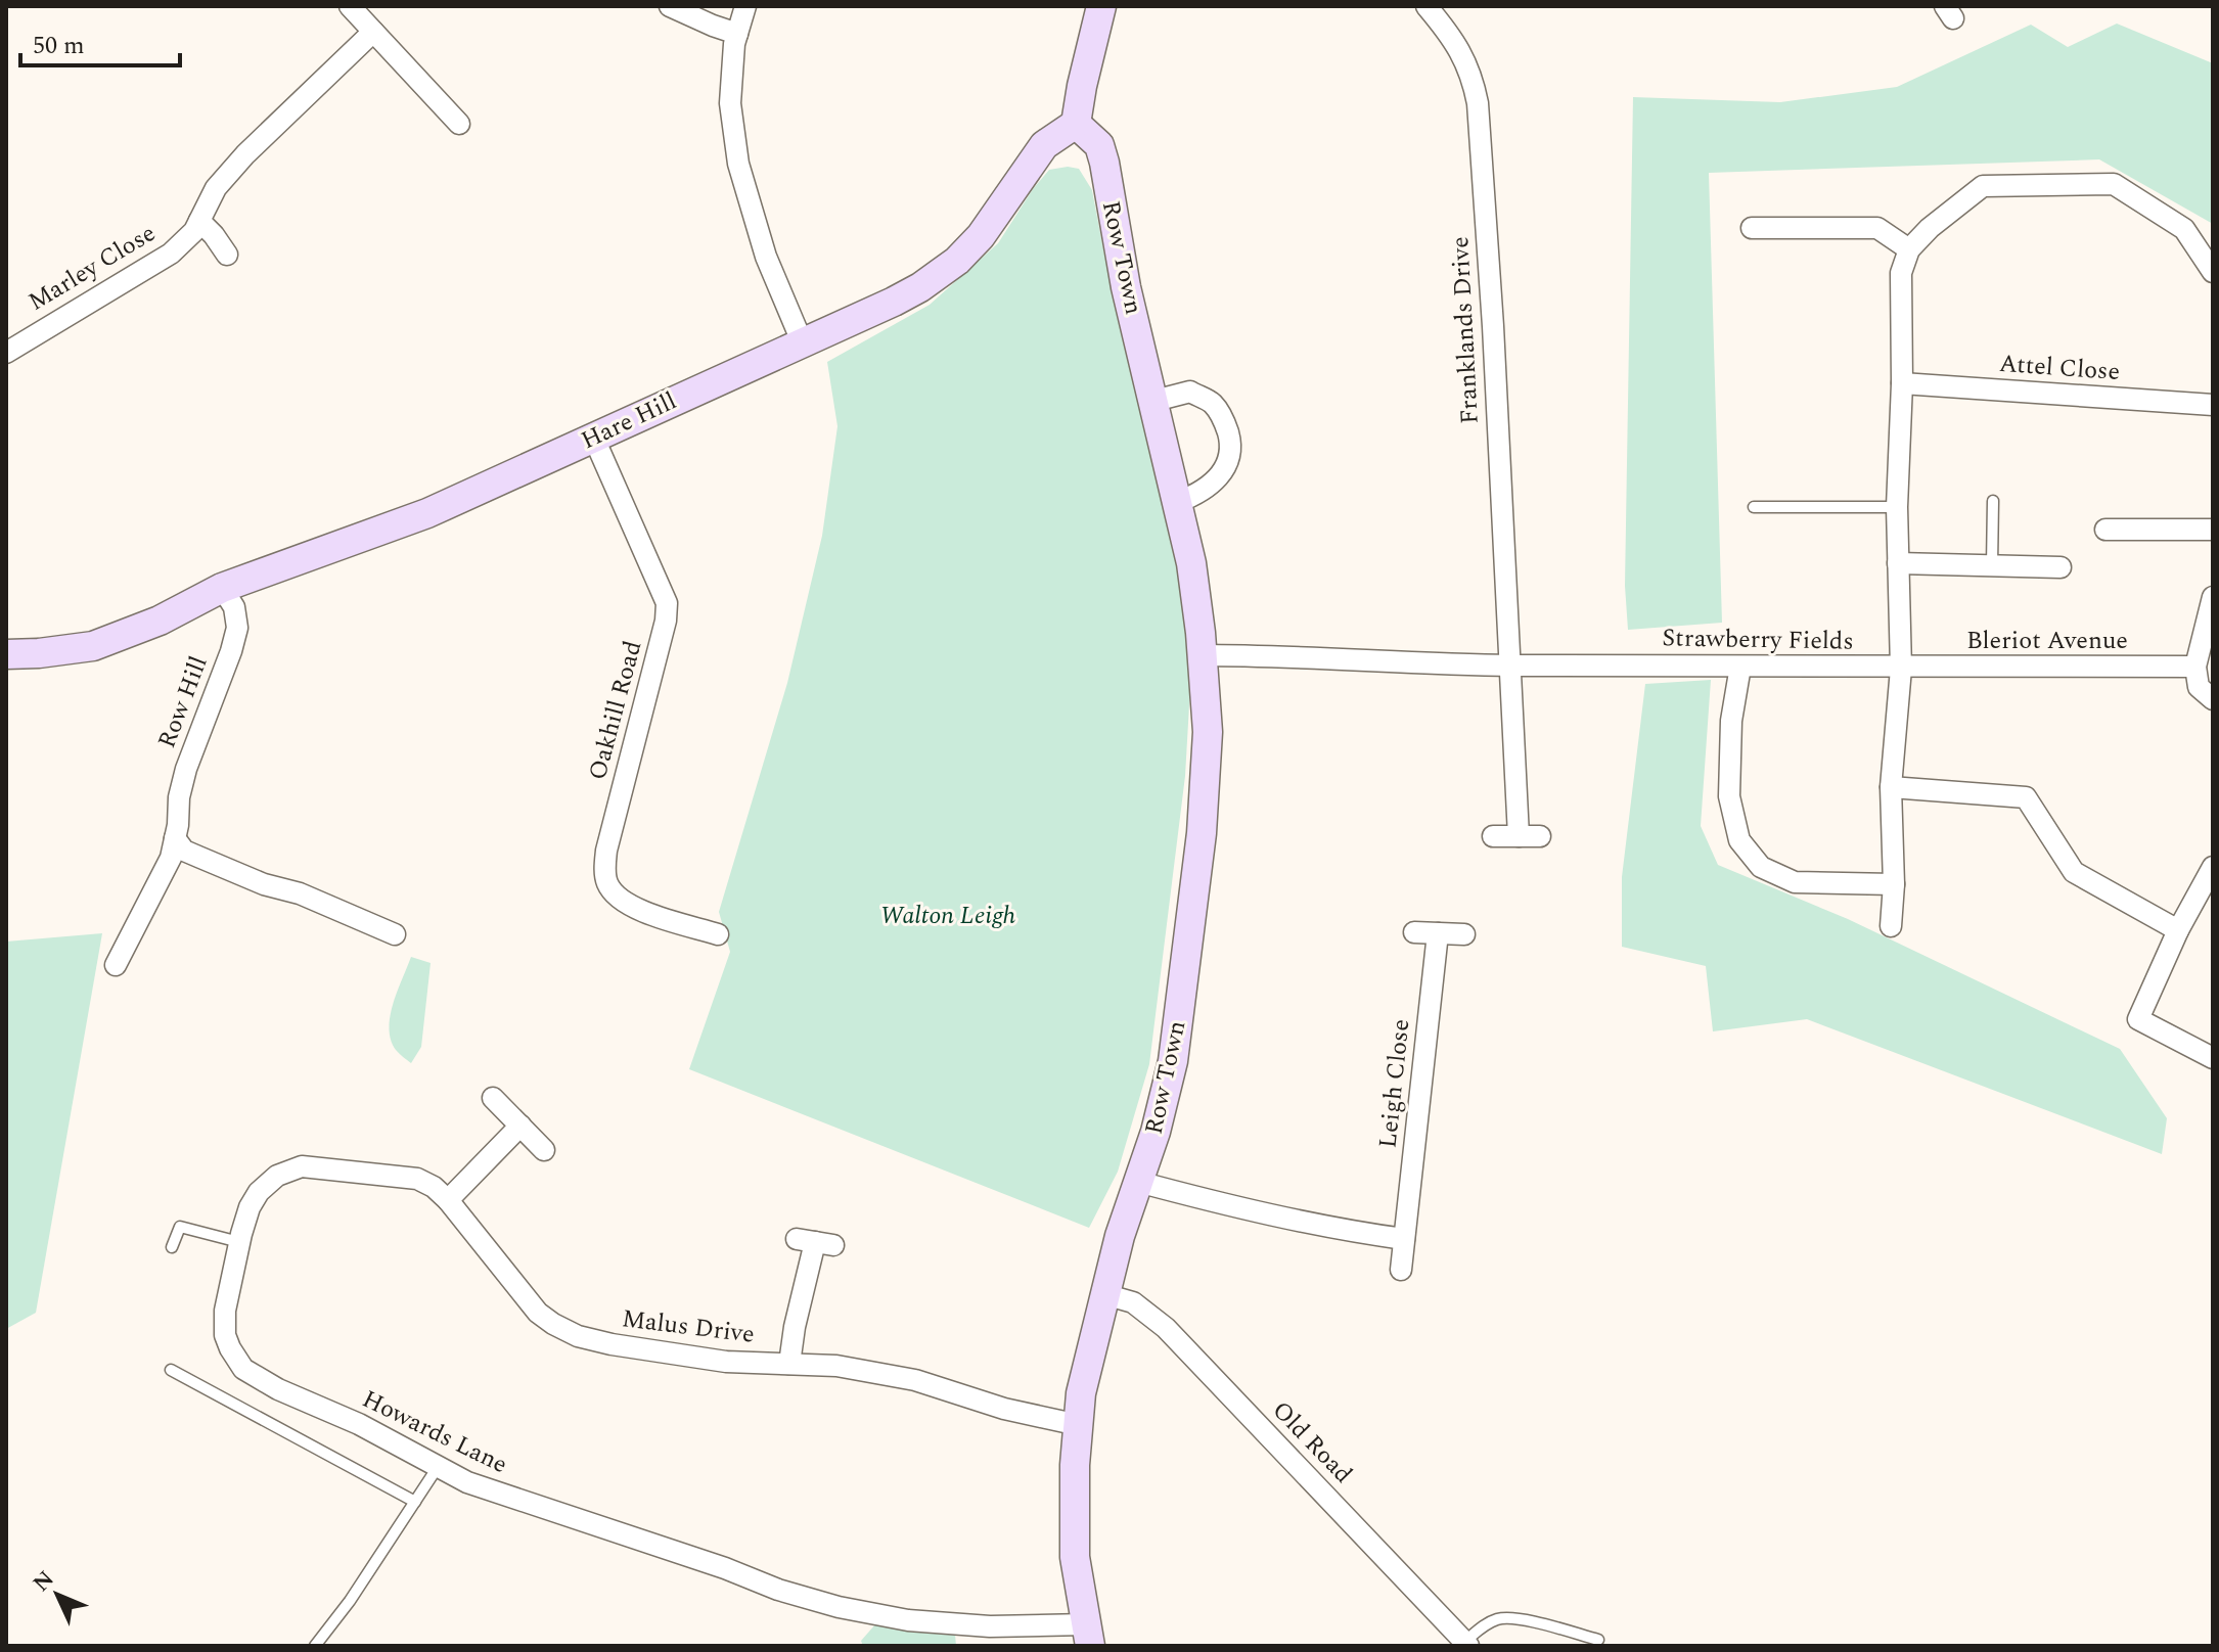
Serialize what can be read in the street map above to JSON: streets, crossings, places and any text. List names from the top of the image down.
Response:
{
  "streets": {
    "street": [
      "Row Town",
      "Marley Close",
      "Franklands Drive",
      "Attel Close",
      "Hare Hill",
      "Strawberry Fields",
      "Bleriot Avenue",
      "Row Hill",
      "Oakhill Road",
      "Leigh Close",
      "Malus Drive",
      "Howards Lane",
      "Old Road"
    ]
  },
  "crossings": [
    ["Row Town", "Hare Hill"],
    ["Row Town", "Malus Drive"],
    ["Row Town", "Howards Lane"],
    ["Row Town", "Old Road"],
    ["Franklands Drive", "Strawberry Fields"],
    ["Hare Hill", "Row Hill"],
    ["Hare Hill", "Oakhill Road"],
    ["Strawberry Fields", "Bleriot Avenue"],
    ["Malus Drive", "Howards Lane"]
  ],
  "parks": ["Walton Leigh"],
  "scale_bar": "50 m",
  "north": "top left"
}
